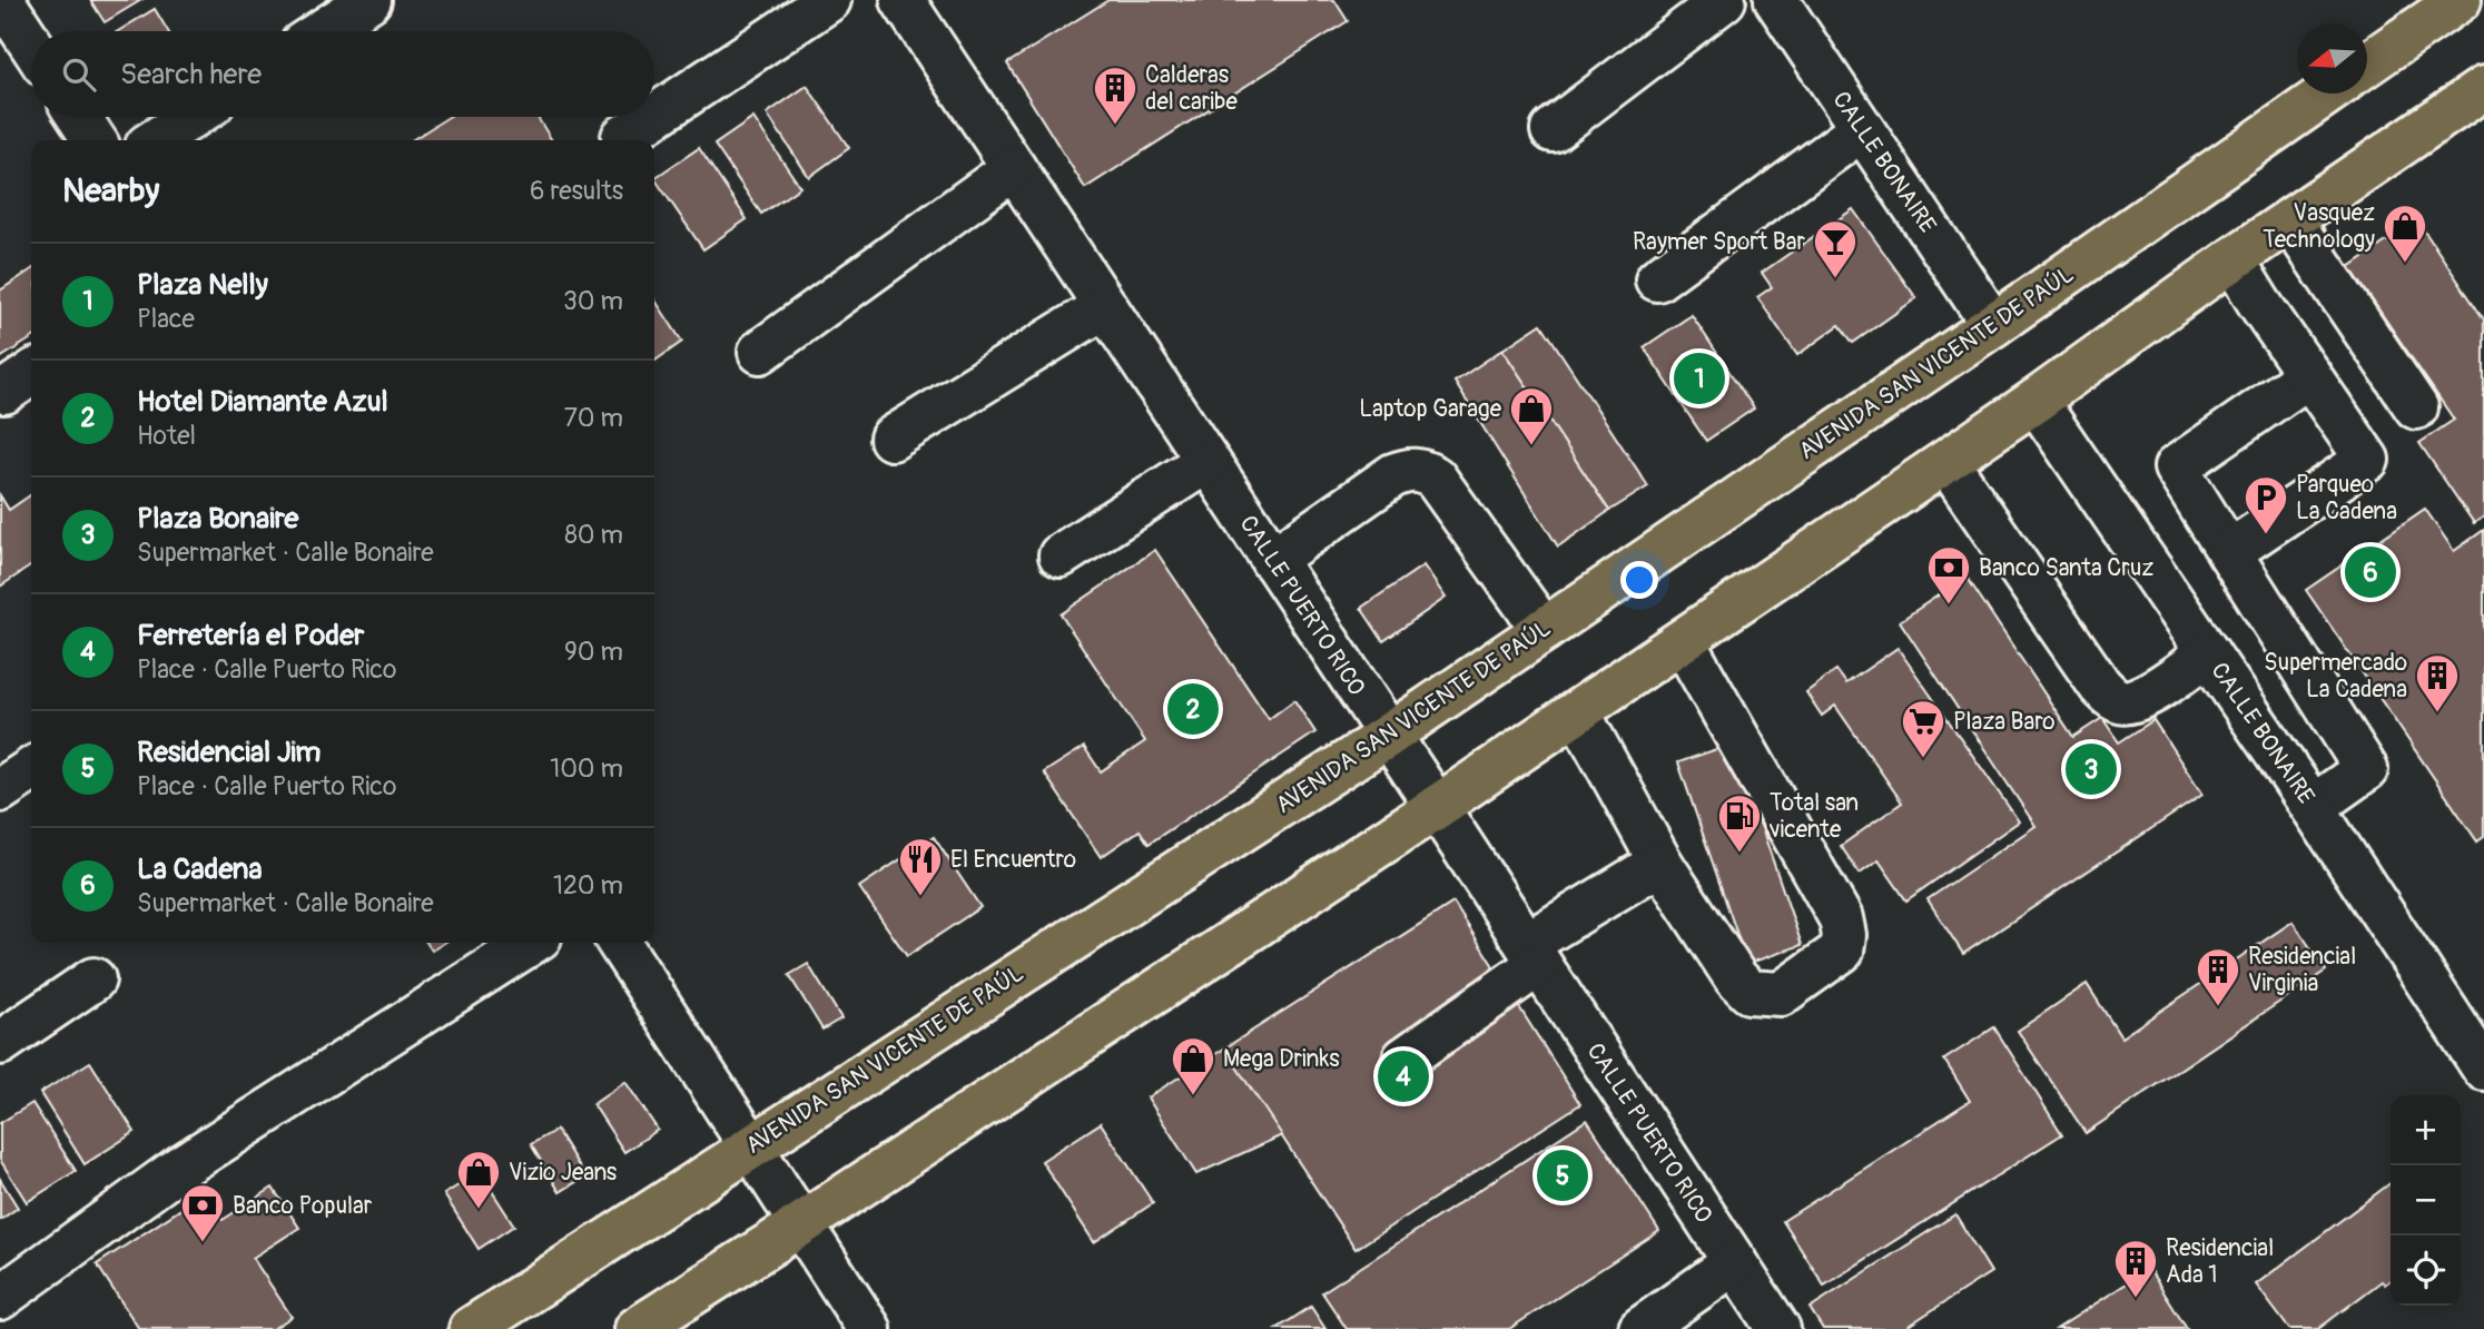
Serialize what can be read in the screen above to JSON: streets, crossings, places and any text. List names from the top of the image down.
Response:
{
  "streets": {
    "main road": ["AVENIDA SAN VICENTE DE PAÚL"],
    "street": ["CALLE BONAIRE", "CALLE PUERTO RICO"]
  },
  "crossings": [
    ["CALLE BONAIRE", "AVENIDA SAN VICENTE DE PAÚL"],
    ["AVENIDA SAN VICENTE DE PAÚL", "CALLE PUERTO RICO"]
  ],
  "places": {
    "building": [
      "Calderas del caribe",
      "Supermercado La Cadena",
      "Residencial Virginia",
      "Residencial Ada 1"
    ],
    "shop": [
      "Vasquez Technology",
      "Laptop Garage",
      "Mega Drinks",
      "Vizio Jeans"
    ],
    "bar": ["Raymer Sport Bar"],
    "parking": ["Parqueo La Cadena"],
    "bank": ["Banco Santa Cruz", "Banco Popular"],
    "supermarket": ["Plaza Baro"],
    "fuel station": ["Total san vicente"],
    "restaurant": ["El Encuentro"]
  },
  "north": "left",
  "page": {
    "search": "Search here",
    "heading": ["Nearby", "6 results"],
    "list": [
      {
        "mark": "1",
        "name": "Plaza Nelly",
        "note": "Place",
        "value": "30 m"
      },
      {
        "mark": "2",
        "name": "Hotel Diamante Azul",
        "note": "Hotel",
        "value": "70 m"
      },
      {
        "mark": "3",
        "name": "Plaza Bonaire",
        "note": "Supermarket · Calle Bonaire",
        "value": "80 m"
      },
      {
        "mark": "4",
        "name": "Ferretería el Poder",
        "note": "Place · Calle Puerto Rico",
        "value": "90 m"
      },
      {
        "mark": "5",
        "name": "Residencial Jim",
        "note": "Place · Calle Puerto Rico",
        "value": "100 m"
      },
      {
        "mark": "6",
        "name": "La Cadena",
        "note": "Supermarket · Calle Bonaire",
        "value": "120 m"
      }
    ],
    "pins": [
      "1",
      "6",
      "2",
      "3",
      "4",
      "5"
    ],
    "map_buttons": ["+", "−"]
  }
}
